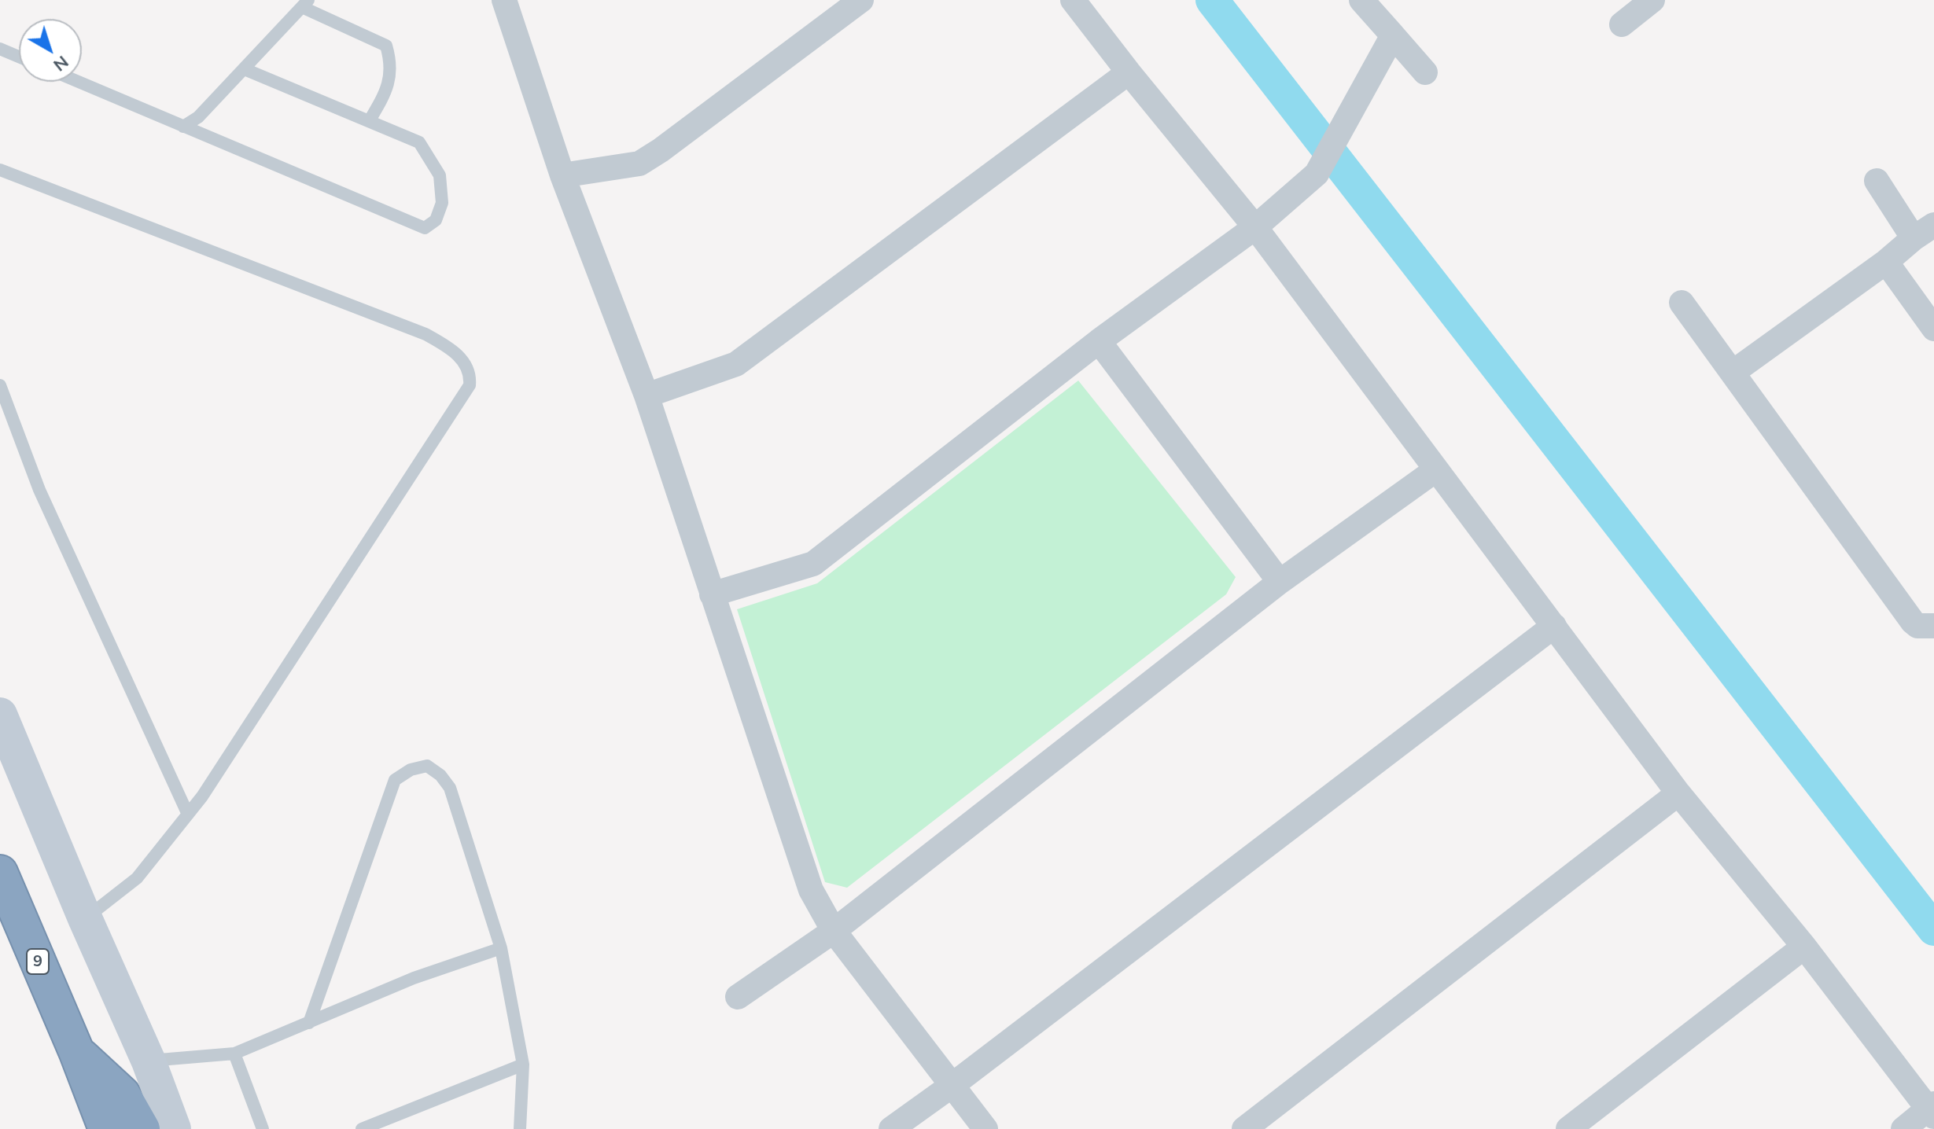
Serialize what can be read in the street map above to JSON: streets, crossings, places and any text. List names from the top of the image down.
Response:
{
  "streets": {
    "highway": ["9"]
  },
  "north": "bottom right"
}
